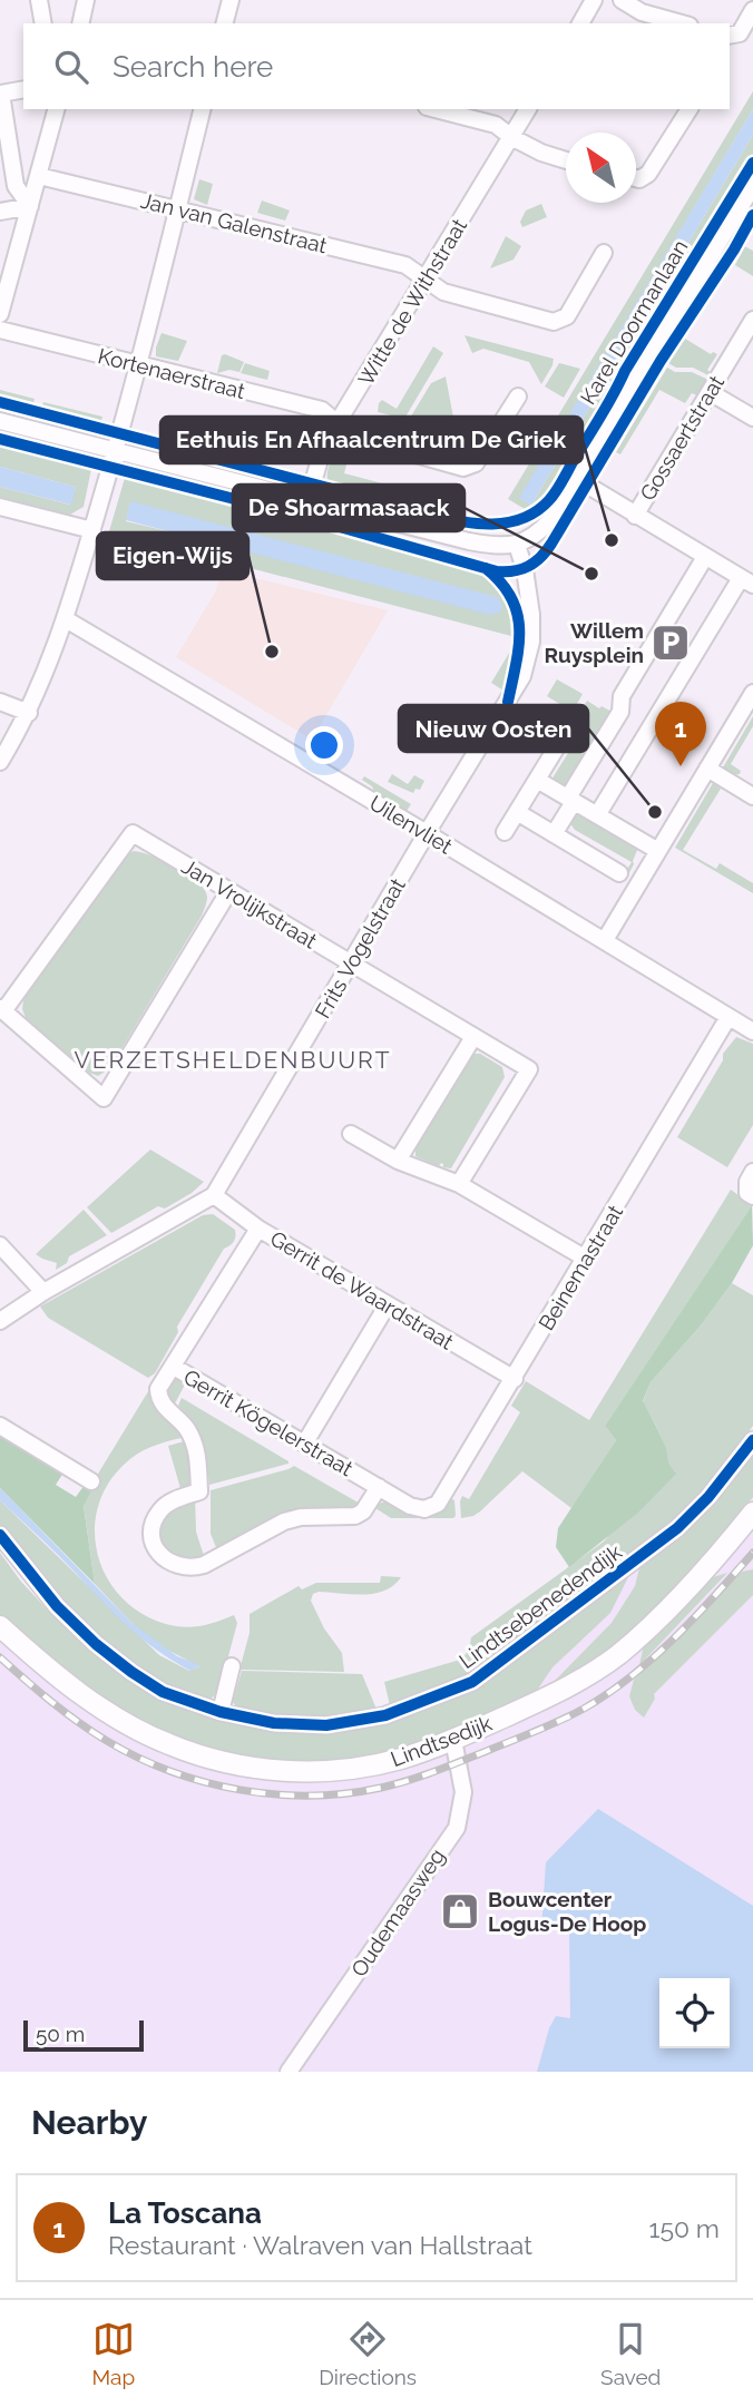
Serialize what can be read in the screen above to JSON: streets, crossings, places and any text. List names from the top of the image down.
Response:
{
  "streets": {
    "main road": ["Lindtsedijk"],
    "street": [
      "Jan van Galenstraat",
      "Witte de Withstraat",
      "Karel Doormanlaan",
      "Kortenaerstraat",
      "Gossaertstraat",
      "Uilenvliet",
      "Jan Vrolijkstraat",
      "Frits Vogelstraat",
      "Beinemastraat",
      "Gerrit de Waardstraat",
      "Gerrit Kögelerstraat",
      "Lindtsebenedendijk",
      "Oudemaasweg"
    ]
  },
  "crossings": [
    ["Jan van Galenstraat", "Witte de Withstraat"],
    ["Witte de Withstraat", "Kortenaerstraat"],
    ["Karel Doormanlaan", "Frits Vogelstraat"],
    ["Uilenvliet", "Frits Vogelstraat"],
    ["Uilenvliet", "Beinemastraat"],
    ["Jan Vrolijkstraat", "Frits Vogelstraat"],
    ["Frits Vogelstraat", "Gerrit de Waardstraat"],
    ["Beinemastraat", "Gerrit de Waardstraat"],
    ["Beinemastraat", "Gerrit Kögelerstraat"],
    ["Lindtsedijk", "Oudemaasweg"]
  ],
  "districts": ["VERZETSHELDENBUURT"],
  "places": {
    "other": [
      "Eethuis En Afhaalcentrum De Griek",
      "De Shoarmasaack",
      "Eigen-Wijs",
      "Nieuw Oosten"
    ],
    "parking": ["Willem Ruysplein"],
    "shop": ["Bouwcenter Logus-De Hoop"]
  },
  "scale_bar": "50 m",
  "north": "top left",
  "page": {
    "search": "Search here",
    "pins": "1",
    "scale": "50 m",
    "heading": "Nearby",
    "list": [
      {
        "mark": "1",
        "name": "La Toscana",
        "note": "Restaurant · Walraven van Hallstraat",
        "value": "150 m"
      }
    ],
    "nav": ["Map", "Directions", "Saved"]
  }
}
